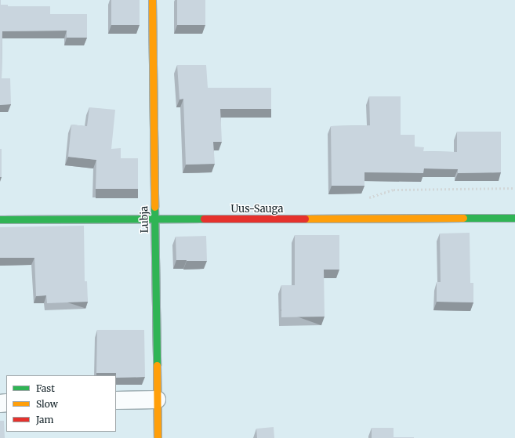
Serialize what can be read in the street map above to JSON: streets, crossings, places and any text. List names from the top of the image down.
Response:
{
  "streets": {
    "street": ["Uus-Sauga", "Lubja"]
  },
  "crossings": [
    ["Uus-Sauga", "Lubja"]
  ],
  "legend": ["Fast", "Slow", "Jam"]
}
